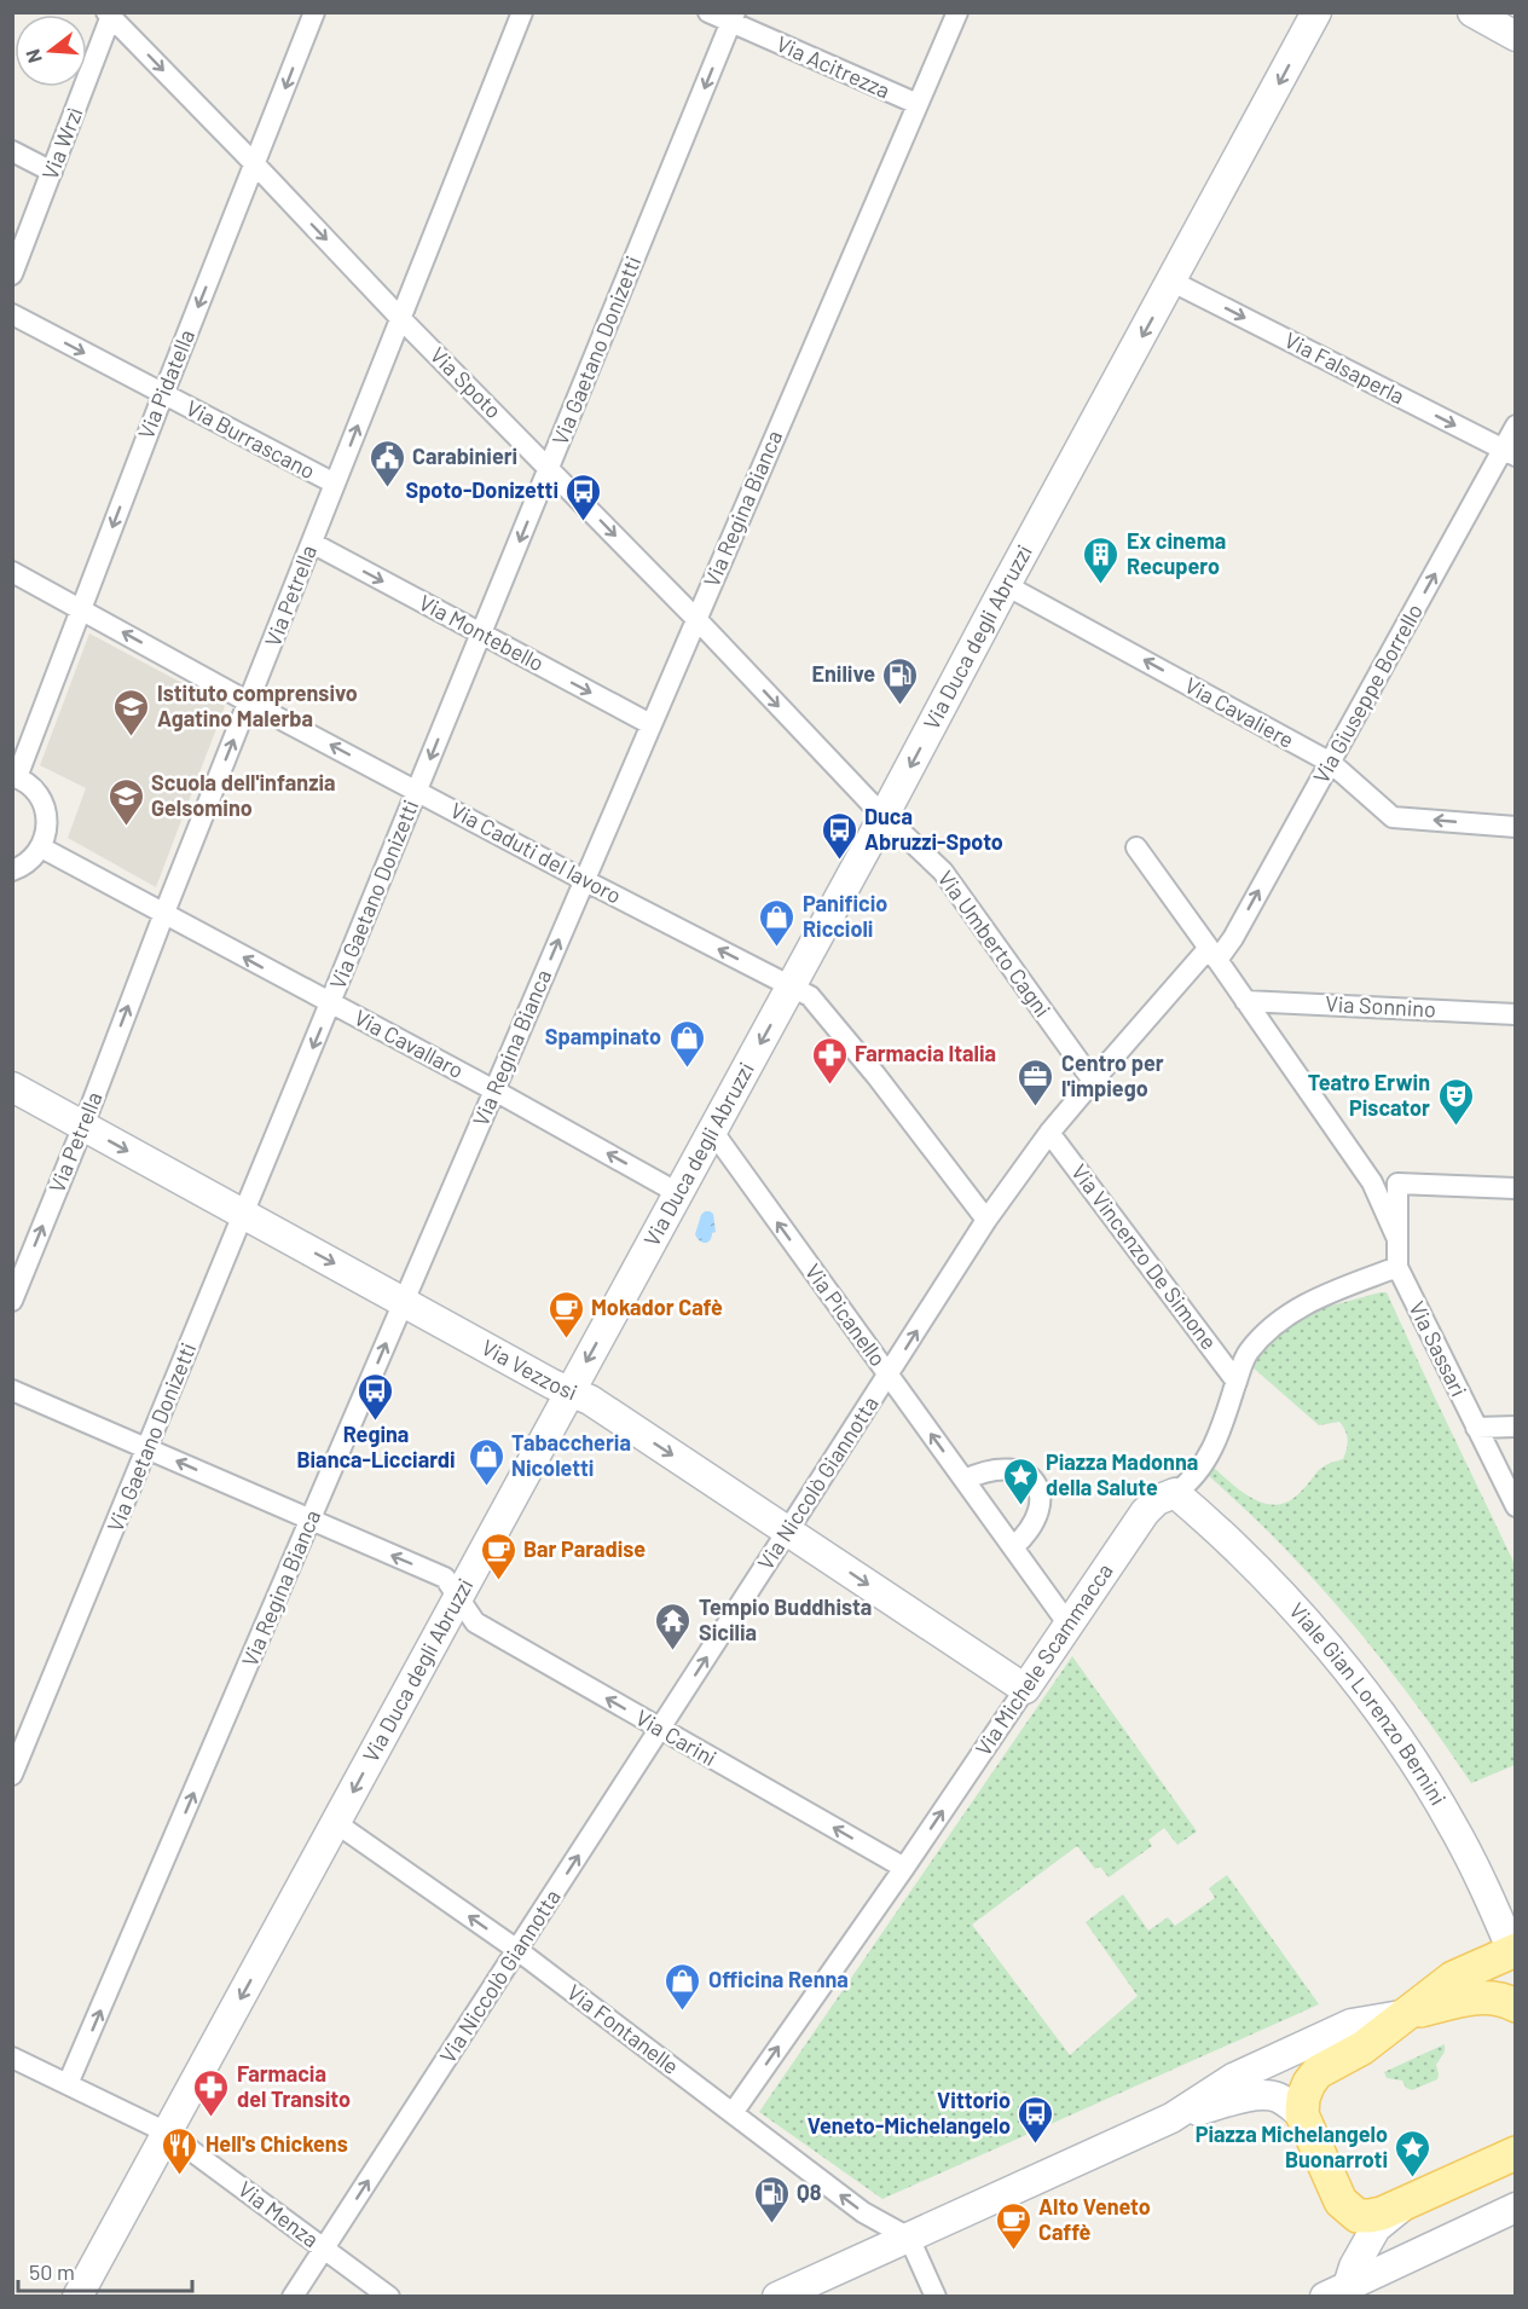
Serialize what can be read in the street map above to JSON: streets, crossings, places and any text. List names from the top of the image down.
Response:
{
  "streets": {
    "main road": [
      "Via Duca degli Abruzzi",
      "Via Vezzosi",
      "Via Michele Scammacca",
      "Viale Gian Lorenzo Bernini"
    ],
    "street": [
      "Via Acitrezza",
      "Via Wrzì",
      "Via Gaetano Donizetti",
      "Via Falsaperla",
      "Via Spoto",
      "Via Pidatella",
      "Via Burrascano",
      "Via Regina Bianca",
      "Via Petrella",
      "Via Montebello",
      "Via Giuseppe Borrello",
      "Via Cavaliere",
      "Via Caduti del lavoro",
      "Via Umberto Cagni",
      "Via Sonnino",
      "Via Cavallaro",
      "Via Vincenzo De Simone",
      "Via Picanello",
      "Via Sassari",
      "Via Niccolò Giannotta",
      "Via Carini",
      "Via Fontanelle",
      "Via Menza"
    ]
  },
  "crossings": [
    ["Via Acitrezza", "Via Gaetano Donizetti"],
    ["Via Acitrezza", "Via Regina Bianca"],
    ["Via Wrzì", "Via Spoto"],
    ["Via Gaetano Donizetti", "Via Spoto"],
    ["Via Gaetano Donizetti", "Via Montebello"],
    ["Via Gaetano Donizetti", "Via Caduti del lavoro"],
    ["Via Gaetano Donizetti", "Via Cavallaro"],
    ["Via Gaetano Donizetti", "Via Vezzosi"],
    ["Via Gaetano Donizetti", "Via Carini"],
    ["Via Falsaperla", "Via Duca degli Abruzzi"],
    ["Via Falsaperla", "Via Giuseppe Borrello"],
    ["Via Spoto", "Via Pidatella"],
    ["Via Spoto", "Via Regina Bianca"],
    ["Via Spoto", "Via Petrella"],
    ["Via Spoto", "Via Duca degli Abruzzi"],
    ["Via Spoto", "Via Umberto Cagni"],
    ["Via Pidatella", "Via Burrascano"],
    ["Via Pidatella", "Via Caduti del lavoro"],
    ["Via Burrascano", "Via Petrella"],
    ["Via Regina Bianca", "Via Montebello"],
    ["Via Regina Bianca", "Via Caduti del lavoro"],
    ["Via Regina Bianca", "Via Cavallaro"],
    ["Via Regina Bianca", "Via Vezzosi"],
    ["Via Regina Bianca", "Via Carini"],
    ["Via Regina Bianca", "Via Menza"],
    ["Via Petrella", "Via Montebello"],
    ["Via Petrella", "Via Caduti del lavoro"],
    ["Via Petrella", "Via Cavallaro"],
    ["Via Petrella", "Via Vezzosi"],
    ["Via Duca degli Abruzzi", "Via Cavaliere"],
    ["Via Duca degli Abruzzi", "Via Caduti del lavoro"],
    ["Via Duca degli Abruzzi", "Via Umberto Cagni"],
    ["Via Duca degli Abruzzi", "Via Cavallaro"],
    ["Via Duca degli Abruzzi", "Via Picanello"],
    ["Via Duca degli Abruzzi", "Via Vezzosi"],
    ["Via Duca degli Abruzzi", "Via Carini"],
    ["Via Duca degli Abruzzi", "Via Fontanelle"],
    ["Via Duca degli Abruzzi", "Via Menza"],
    ["Via Giuseppe Borrello", "Via Cavaliere"],
    ["Via Giuseppe Borrello", "Via Niccolò Giannotta"],
    ["Via Caduti del lavoro", "Via Niccolò Giannotta"],
    ["Via Umberto Cagni", "Via Niccolò Giannotta"],
    ["Via Vincenzo De Simone", "Via Niccolò Giannotta"],
    ["Via Vincenzo De Simone", "Via Michele Scammacca"],
    ["Via Picanello", "Via Niccolò Giannotta"],
    ["Via Picanello", "Via Michele Scammacca"],
    ["Via Sassari", "Via Michele Scammacca"],
    ["Via Vezzosi", "Via Niccolò Giannotta"],
    ["Via Vezzosi", "Via Michele Scammacca"],
    ["Via Niccolò Giannotta", "Via Carini"],
    ["Via Niccolò Giannotta", "Via Fontanelle"],
    ["Via Niccolò Giannotta", "Via Menza"],
    ["Via Michele Scammacca", "Viale Gian Lorenzo Bernini"],
    ["Via Michele Scammacca", "Via Carini"],
    ["Via Michele Scammacca", "Via Fontanelle"]
  ],
  "one_way": [
    "Via Gaetano Donizetti",
    "Via Falsaperla",
    "Via Spoto",
    "Via Pidatella",
    "Via Burrascano",
    "Via Regina Bianca",
    "Via Petrella",
    "Via Montebello",
    "Via Duca degli Abruzzi",
    "Via Giuseppe Borrello",
    "Via Cavaliere",
    "Via Caduti del lavoro",
    "Via Cavallaro",
    "Via Picanello",
    "Via Vezzosi",
    "Via Niccolò Giannotta",
    "Via Michele Scammacca",
    "Via Carini",
    "Via Fontanelle"
  ],
  "places": {
    "public building": ["Carabinieri"],
    "bus stop": [
      "Spoto-Donizetti",
      "Duca Abruzzi-Spoto",
      "Regina Bianca-Licciardi",
      "Vittorio Veneto-Michelangelo"
    ],
    "building": ["Ex cinema Recupero"],
    "fuel station": ["Enilive", "Q8"],
    "school or university": ["Istituto comprensivo Agatino Malerba", "Scuola dell'infanzia Gelsomino"],
    "shop": [
      "Panificio Riccioli",
      "Spampinato",
      "Tabaccheria Nicoletti",
      "Officina Renna"
    ],
    "pharmacy": ["Farmacia Italia", "Farmacia del Transito"],
    "office": ["Centro per l'impiego"],
    "theatre": ["Teatro Erwin Piscator"],
    "cafe": ["Mokador Cafè", "Bar Paradise", "Alto Veneto Caffè"],
    "place": ["Piazza Madonna della Salute", "Piazza Michelangelo Buonarroti"],
    "temple": ["Tempio Buddhista Sicilia"],
    "restaurant": ["Hell's Chickens"]
  },
  "scale_bar": "50 m",
  "north": "left"
}
